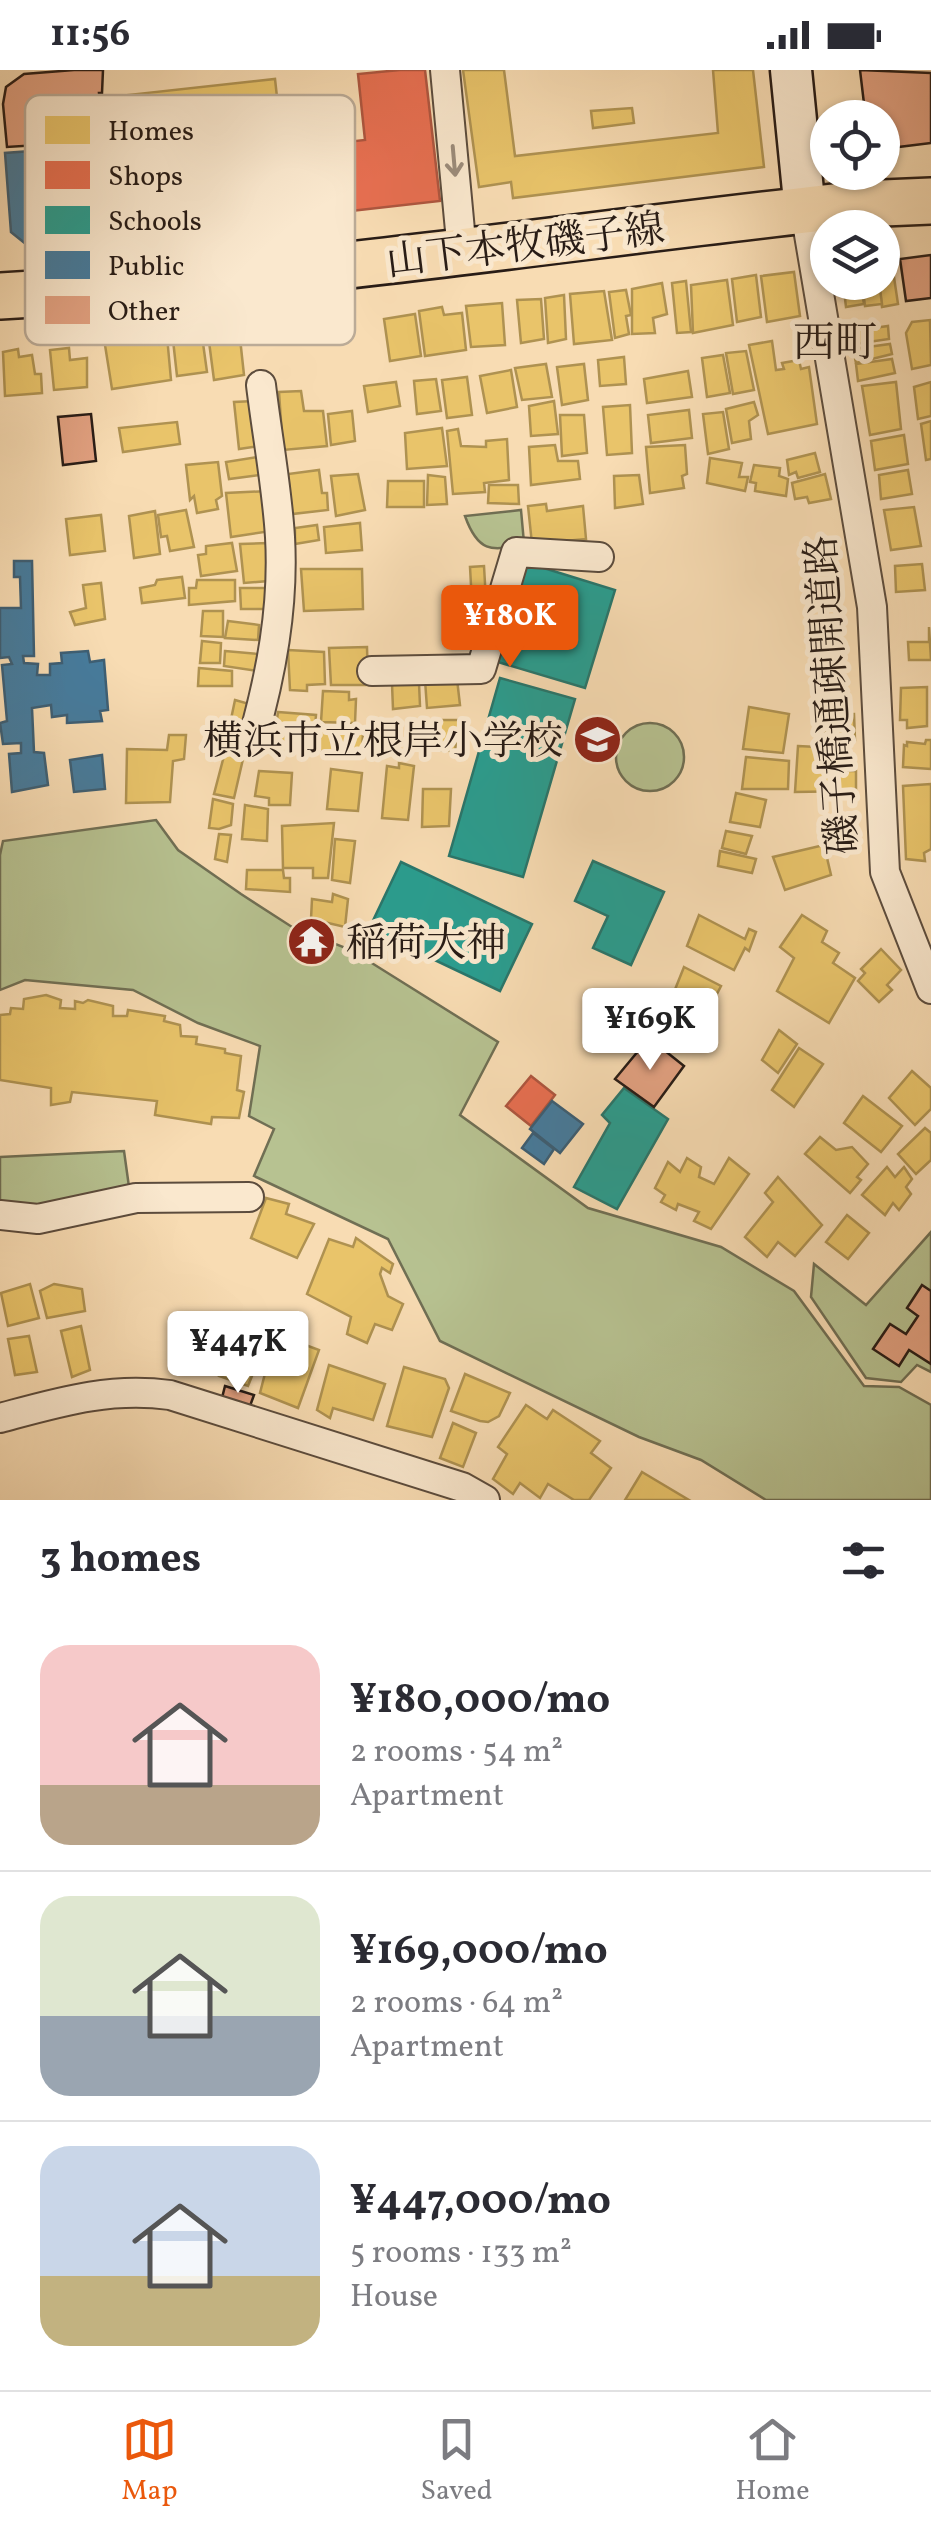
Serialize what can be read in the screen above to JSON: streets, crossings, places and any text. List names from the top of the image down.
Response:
{
  "streets": {
    "main road": ["山下本牧磯子線"],
    "street": ["磯子橋通疎開道路"]
  },
  "crossings": [
    ["山下本牧磯子線", "磯子橋通疎開道路"]
  ],
  "districts": ["西町"],
  "places": {
    "school or university": ["横浜市立根岸小学校"],
    "temple": ["稲荷大神"]
  },
  "legend": [
    "Homes",
    "Shops",
    "Schools",
    "Public",
    "Other"
  ],
  "page": {
    "status": "11:56",
    "price": ["¥180K", "¥169K", "¥447K"],
    "heading": "3 homes",
    "list": [
      {
        "name": "¥180,000/mo",
        "note": "2 rooms · 54 m² · Apartment"
      },
      {
        "name": "¥169,000/mo",
        "note": "2 rooms · 64 m² · Apartment"
      },
      {
        "name": "¥447,000/mo",
        "note": "5 rooms · 133 m² · House"
      }
    ],
    "tabs": ["Map", "Saved", "Home"]
  }
}
